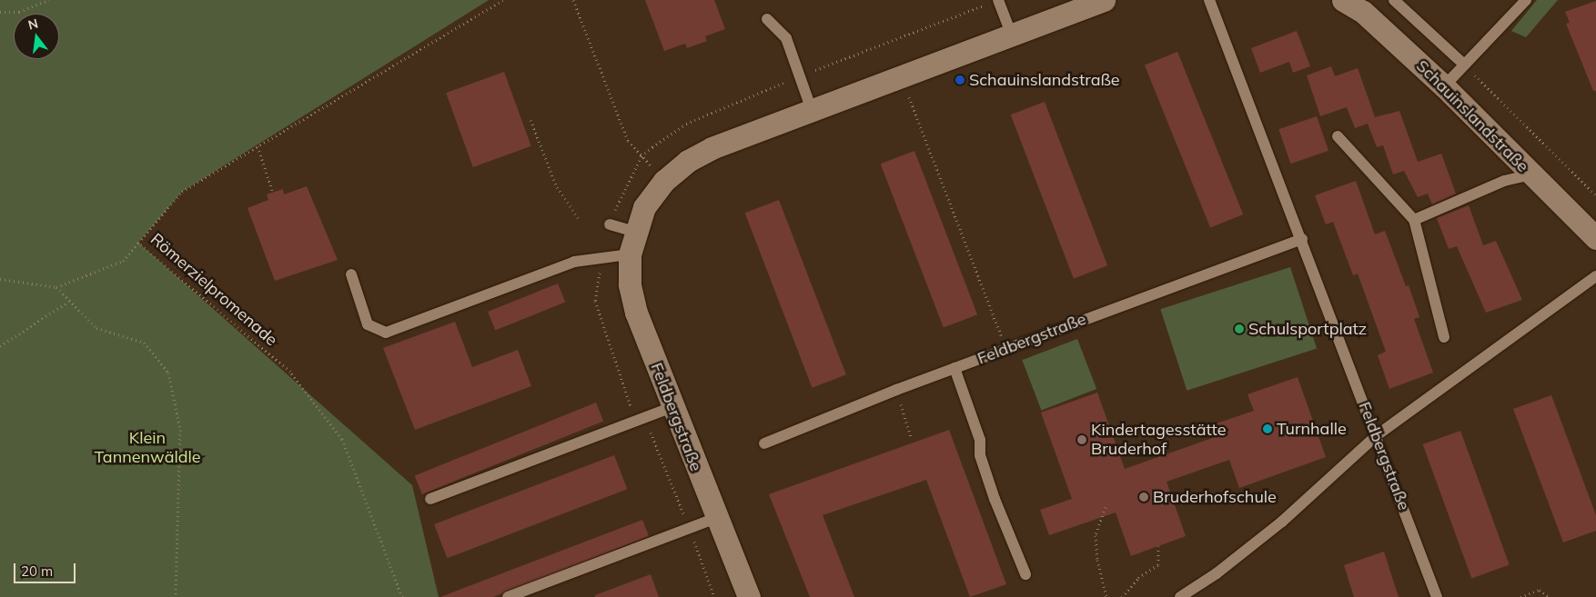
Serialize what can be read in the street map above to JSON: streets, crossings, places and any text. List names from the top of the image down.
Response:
{
  "streets": {
    "street": ["Schauinslandstraße", "Feldbergstraße"],
    "path": ["Römerzielpromenade"]
  },
  "parks": ["Klein Tannenwäldle"],
  "places": [
    "Schauinslandstraße",
    "Schulsportplatz",
    "Turnhalle",
    "Kindertagesstätte Bruderhof",
    "Bruderhofschule"
  ],
  "scale_bar": "20 m",
  "north": "top"
}
